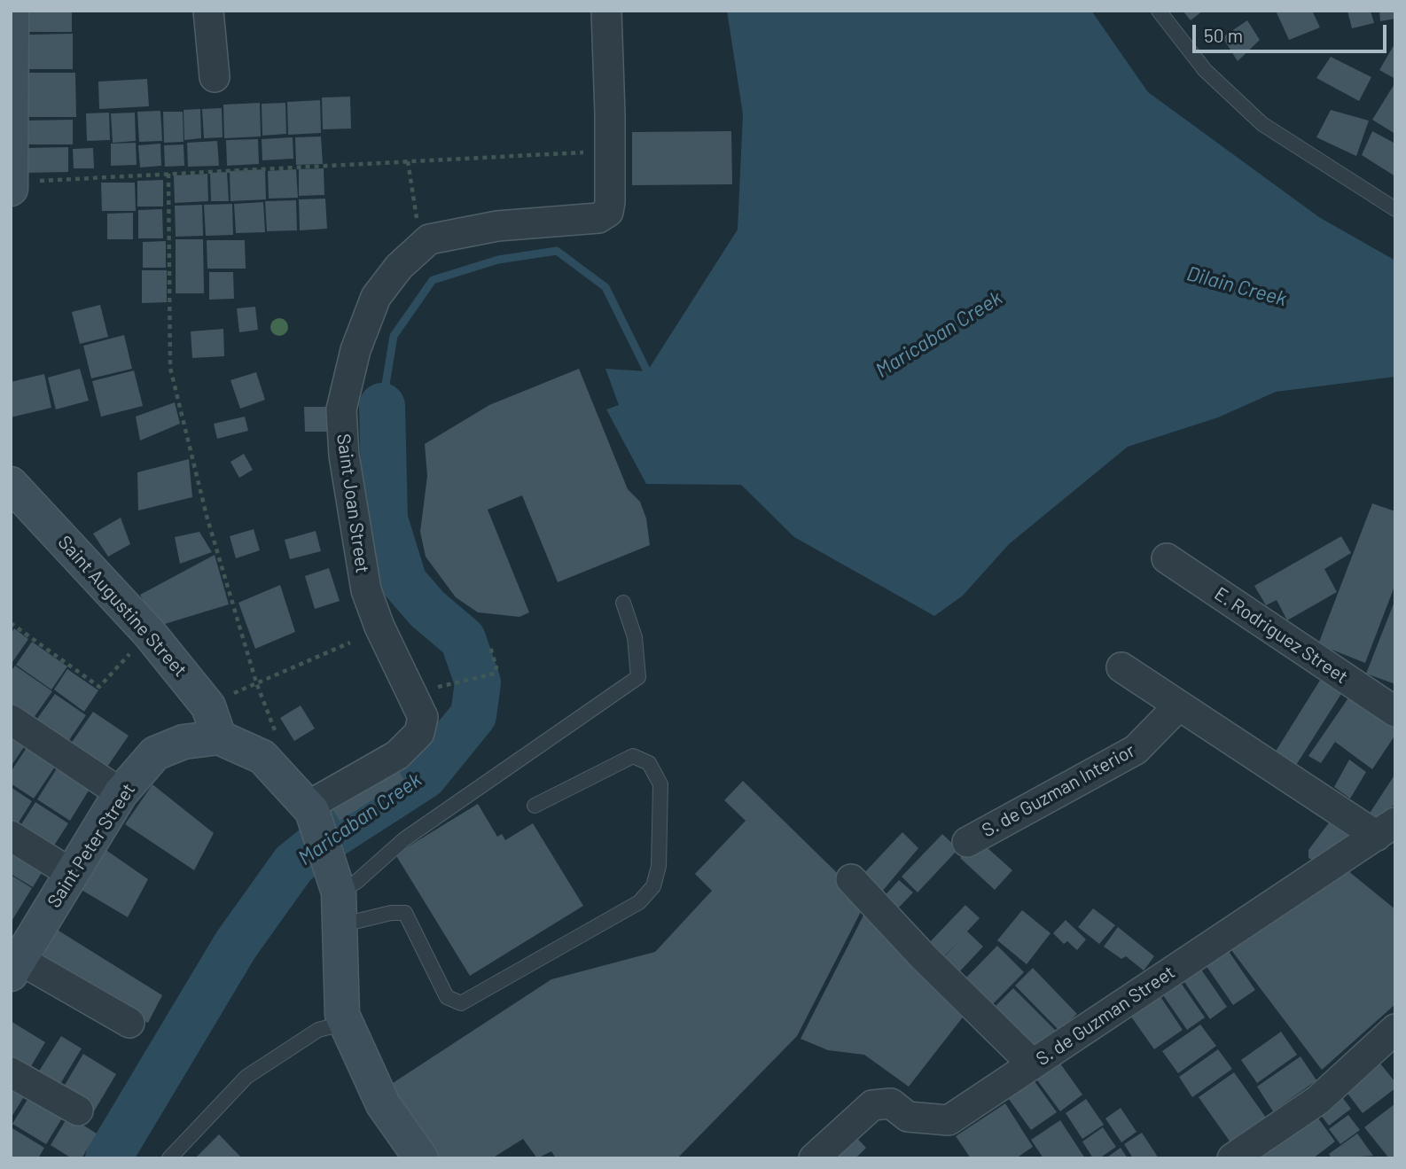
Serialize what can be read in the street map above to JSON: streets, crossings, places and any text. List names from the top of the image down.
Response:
{
  "streets": {
    "street": [
      "Saint Joan Street",
      "Saint Augustine Street",
      "E. Rodriguez Street",
      "S. de Guzman Interior",
      "Saint Peter Street",
      "S. de Guzman Street"
    ]
  },
  "crossings": [
    ["Saint Augustine Street", "Saint Peter Street"]
  ],
  "water": ["Dilain Creek", "Maricaban Creek"],
  "scale_bar": "50 m"
}
